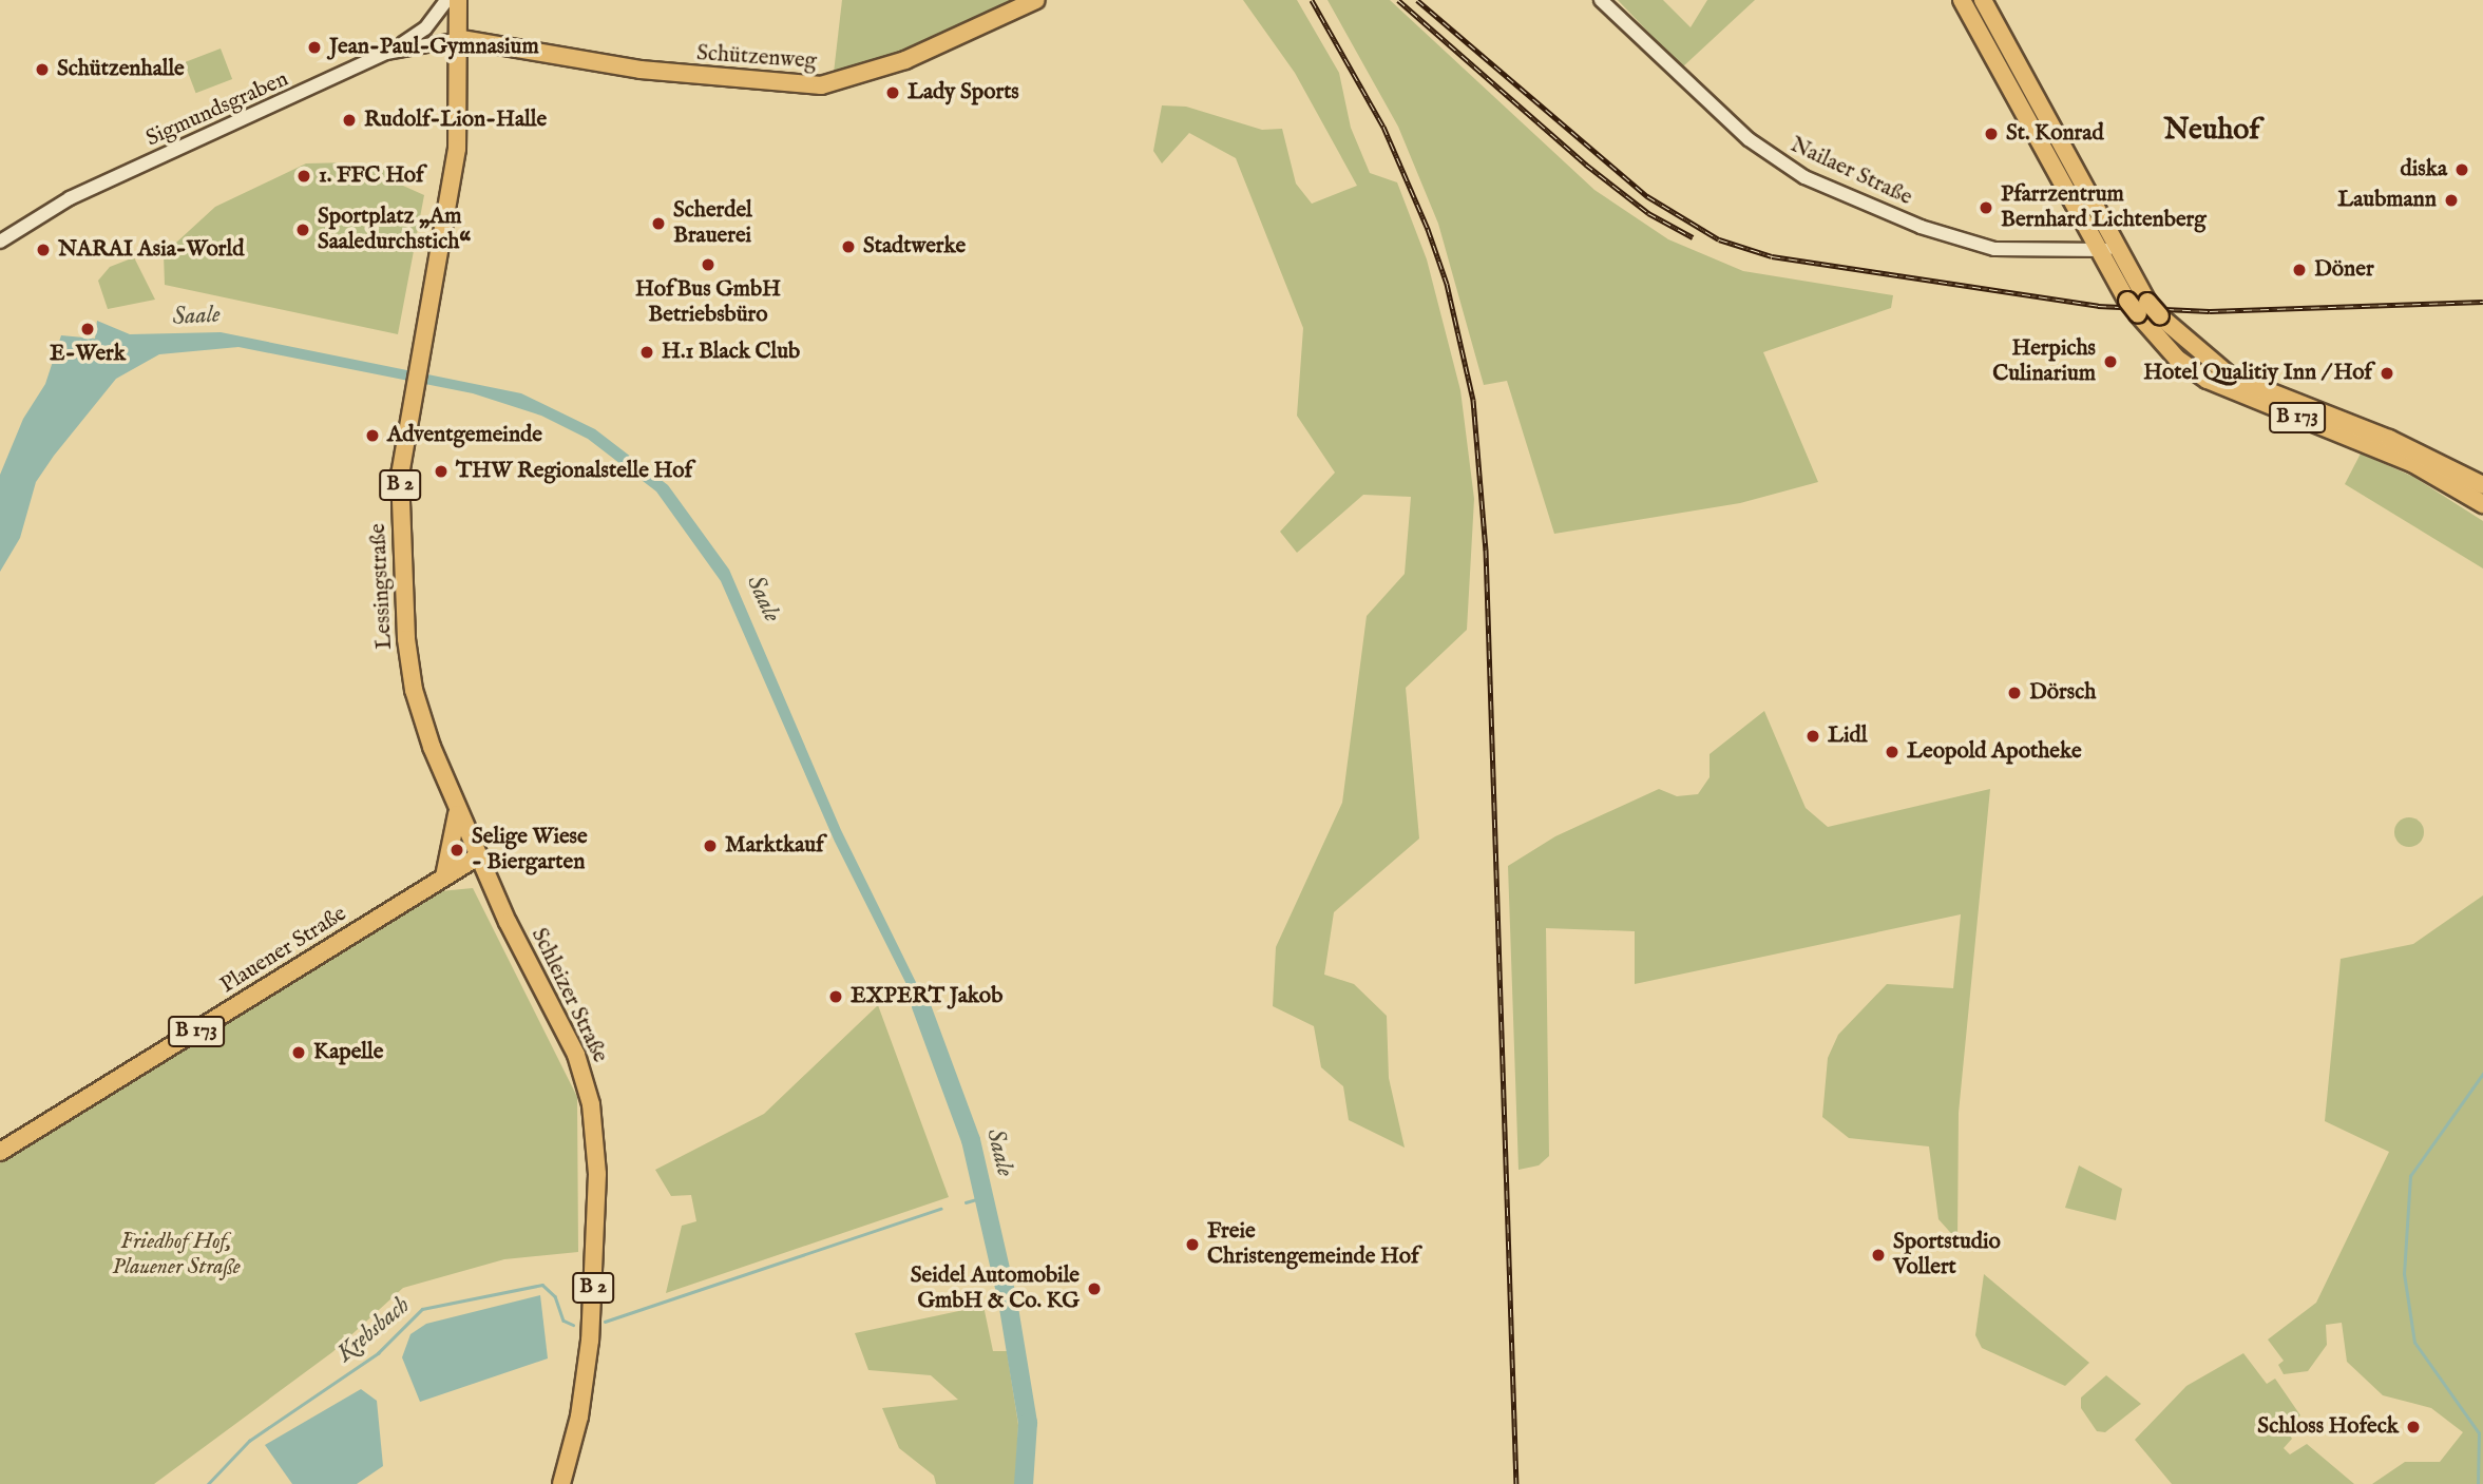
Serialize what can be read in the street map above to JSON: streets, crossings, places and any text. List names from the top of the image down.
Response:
{
  "streets": {
    "main road": [
      "Schützenweg",
      "B 173",
      "B 2",
      "Lessingstraße",
      "Plauener Straße",
      "Schleizer Straße"
    ],
    "street": ["Sigmundsgraben", "Nailaer Straße"]
  },
  "crossings": [
    ["Schützenweg", "Sigmundsgraben"],
    ["Schützenweg", "B 2"],
    ["Schützenweg", "Lessingstraße"],
    ["Sigmundsgraben", "B 2"],
    ["Sigmundsgraben", "Lessingstraße"],
    ["Nailaer Straße", "B 173"],
    ["B 2", "Lessingstraße"],
    ["Lessingstraße", "Schleizer Straße"],
    ["Plauener Straße", "Schleizer Straße"]
  ],
  "districts": ["Neuhof"],
  "water": ["Saale", "Krebsbach"],
  "parks": ["Friedhof Hof, Plauener Straße"],
  "places": [
    "Jean-Paul-Gymnasium",
    "Schützenhalle",
    "Lady Sports",
    "Rudolf-Lion-Halle",
    "St. Konrad",
    "diska",
    "1. FFC Hof",
    "Laubmann",
    "Pfarrzentrum Bernhard Lichtenberg",
    "Scherdel Brauerei",
    "Sportplatz „Am Saaledurchstich“",
    "Stadtwerke",
    "NARAI Asia-World",
    "HofBus GmbH Betriebsbüro",
    "Döner",
    "E-Werk",
    "H.1 Black Club",
    "Herpichs Culinarium",
    "Hotel Qualitiy Inn / Hof",
    "Adventgemeinde",
    "THW Regionalstelle Hof",
    "Dörsch",
    "Lidl",
    "Leopold Apotheke",
    "Marktkauf",
    "Selige Wiese - Biergarten",
    "EXPERT Jakob",
    "Kapelle",
    "Freie Christengemeinde Hof",
    "Sportstudio Vollert",
    "Seidel Automobile GmbH & Co. KG",
    "Schloss Hofeck"
  ]
}
